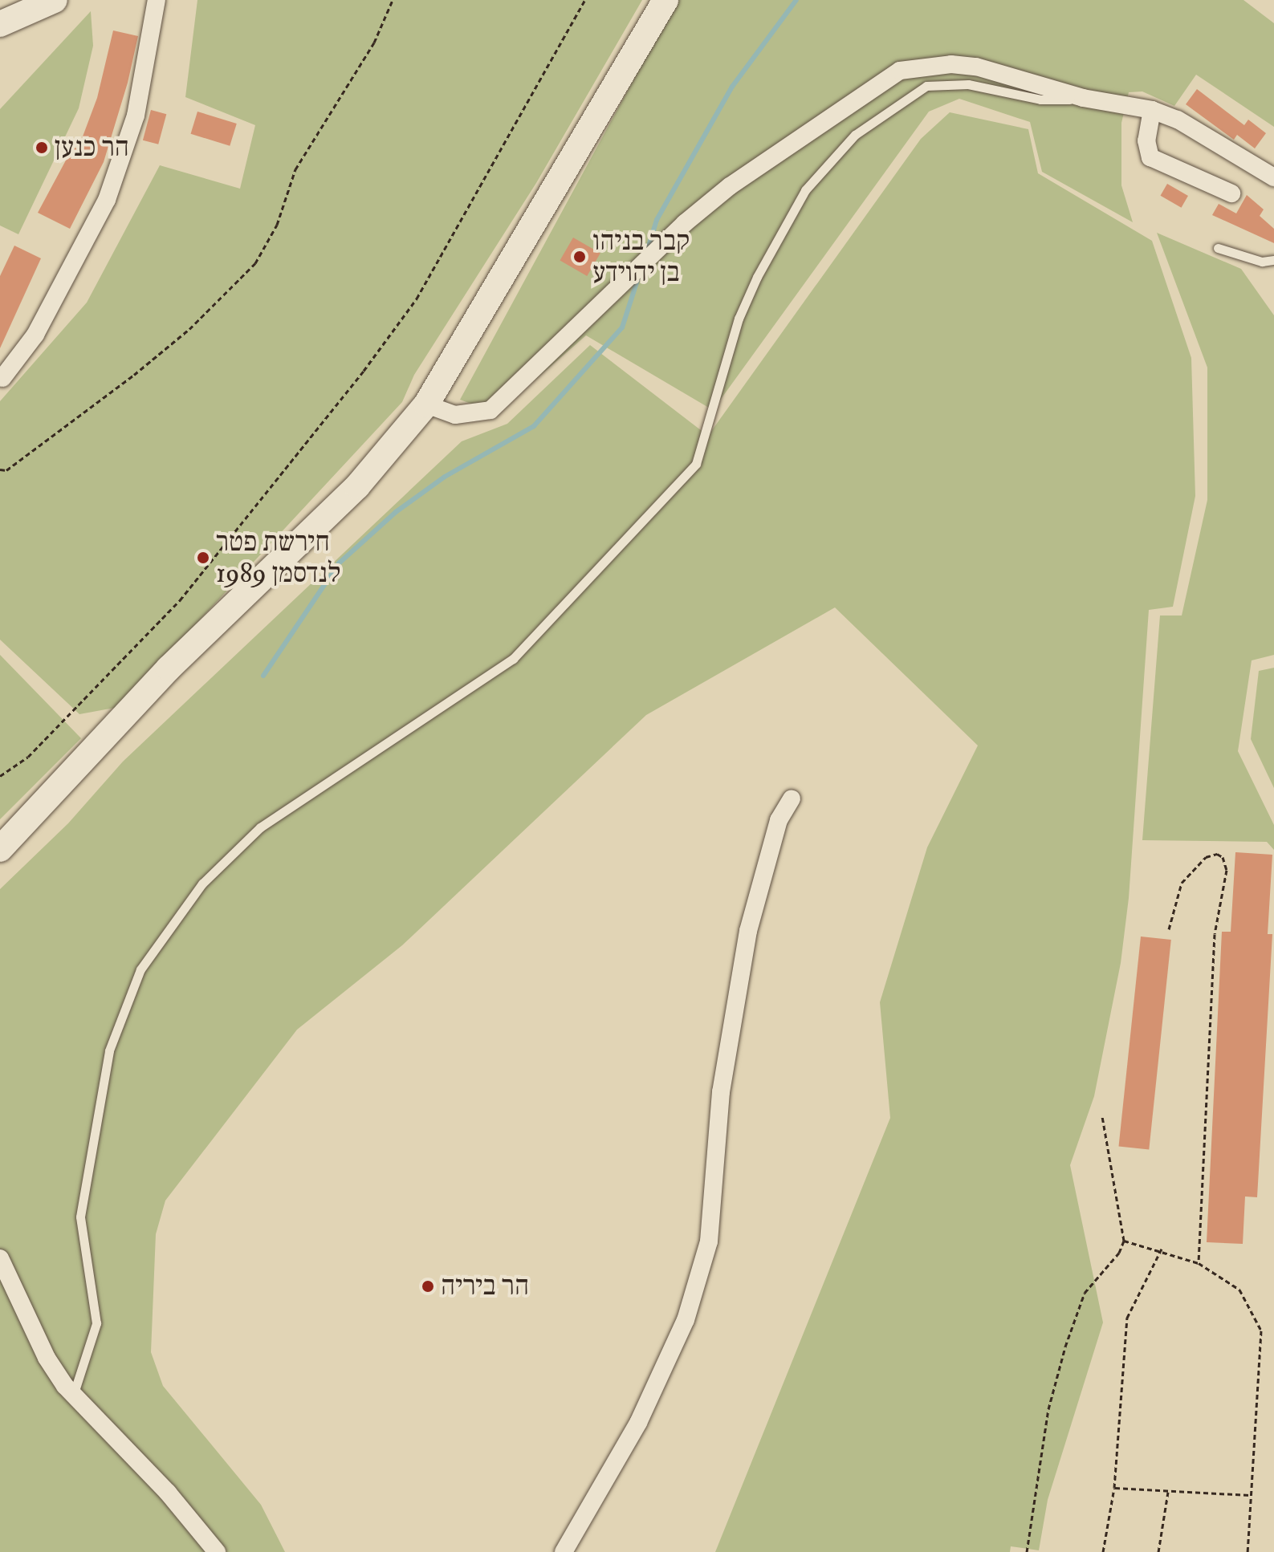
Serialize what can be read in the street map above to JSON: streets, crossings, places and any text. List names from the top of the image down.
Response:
{
  "places": [
    "הר כנען",
    "קבר בניהו בן יהוידע",
    "חירשת פטר לנדסמן 1989",
    "הר ביריה"
  ]
}
